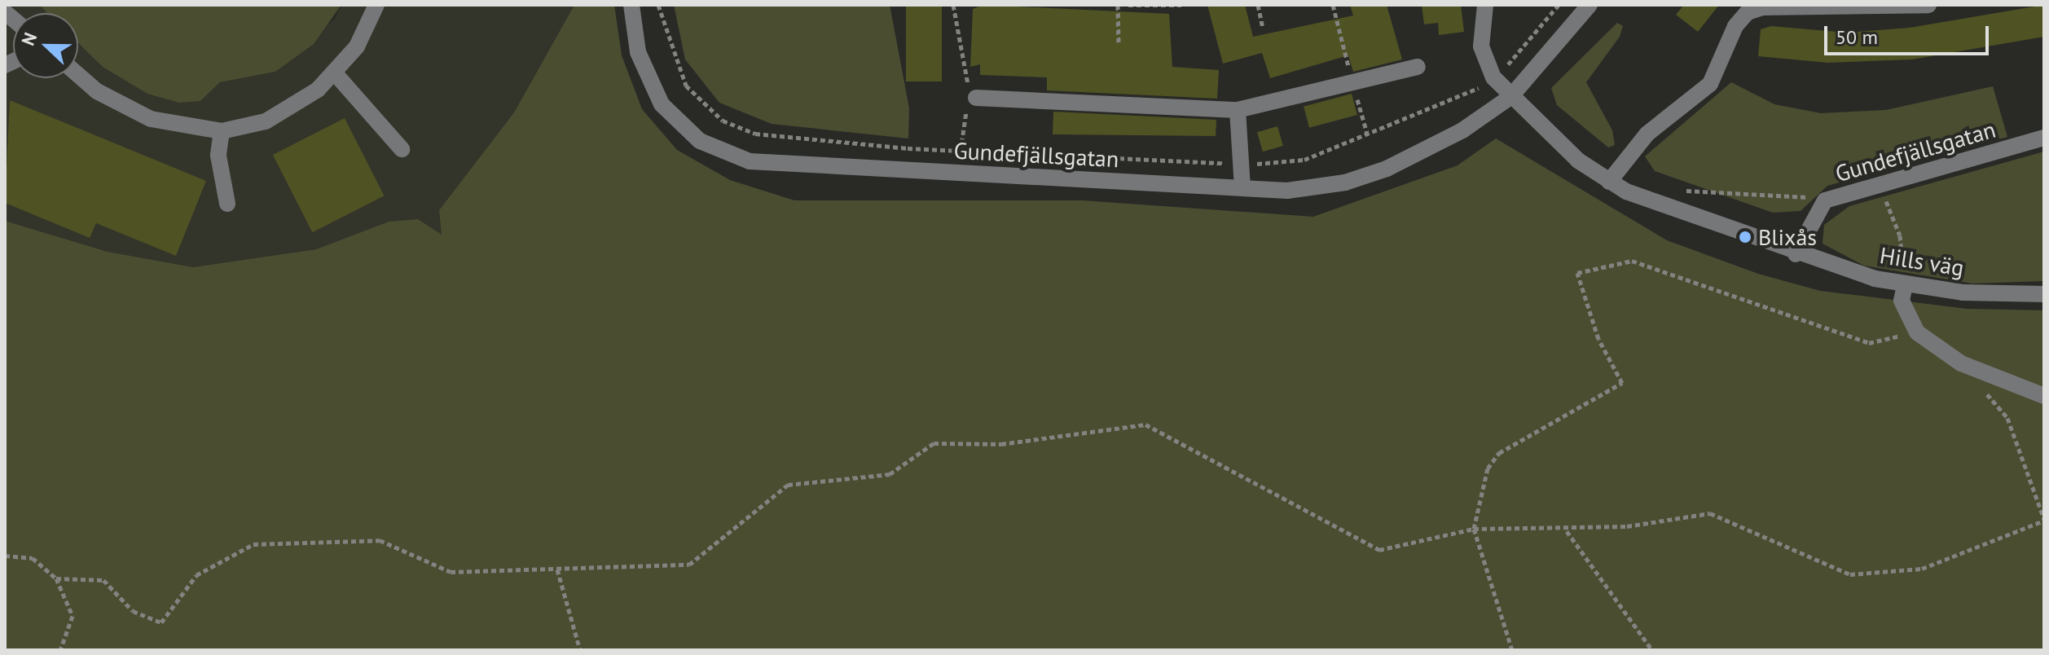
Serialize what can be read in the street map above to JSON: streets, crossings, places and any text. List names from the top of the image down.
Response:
{
  "streets": {
    "street": ["Gundefjällsgatan", "Hills väg"]
  },
  "crossings": [
    ["Gundefjällsgatan", "Hills väg"]
  ],
  "places": ["Blixås"],
  "scale_bar": "50 m",
  "north": "left"
}
